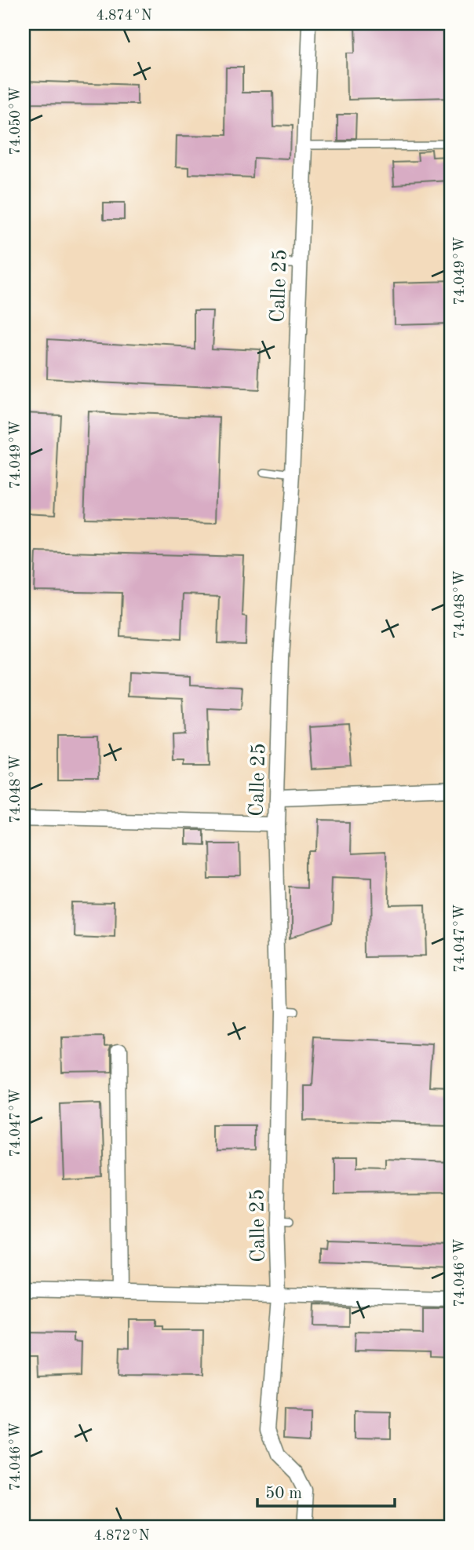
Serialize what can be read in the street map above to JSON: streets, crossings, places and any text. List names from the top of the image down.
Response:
{
  "streets": {
    "street": ["Calle 25"]
  },
  "scale_bar": "50 m",
  "coordinates": [
    "4.874°N",
    "74.050°W",
    "74.049°W",
    "74.048°W",
    "74.047°W",
    "74.046°W",
    "4.872°N"
  ]
}
